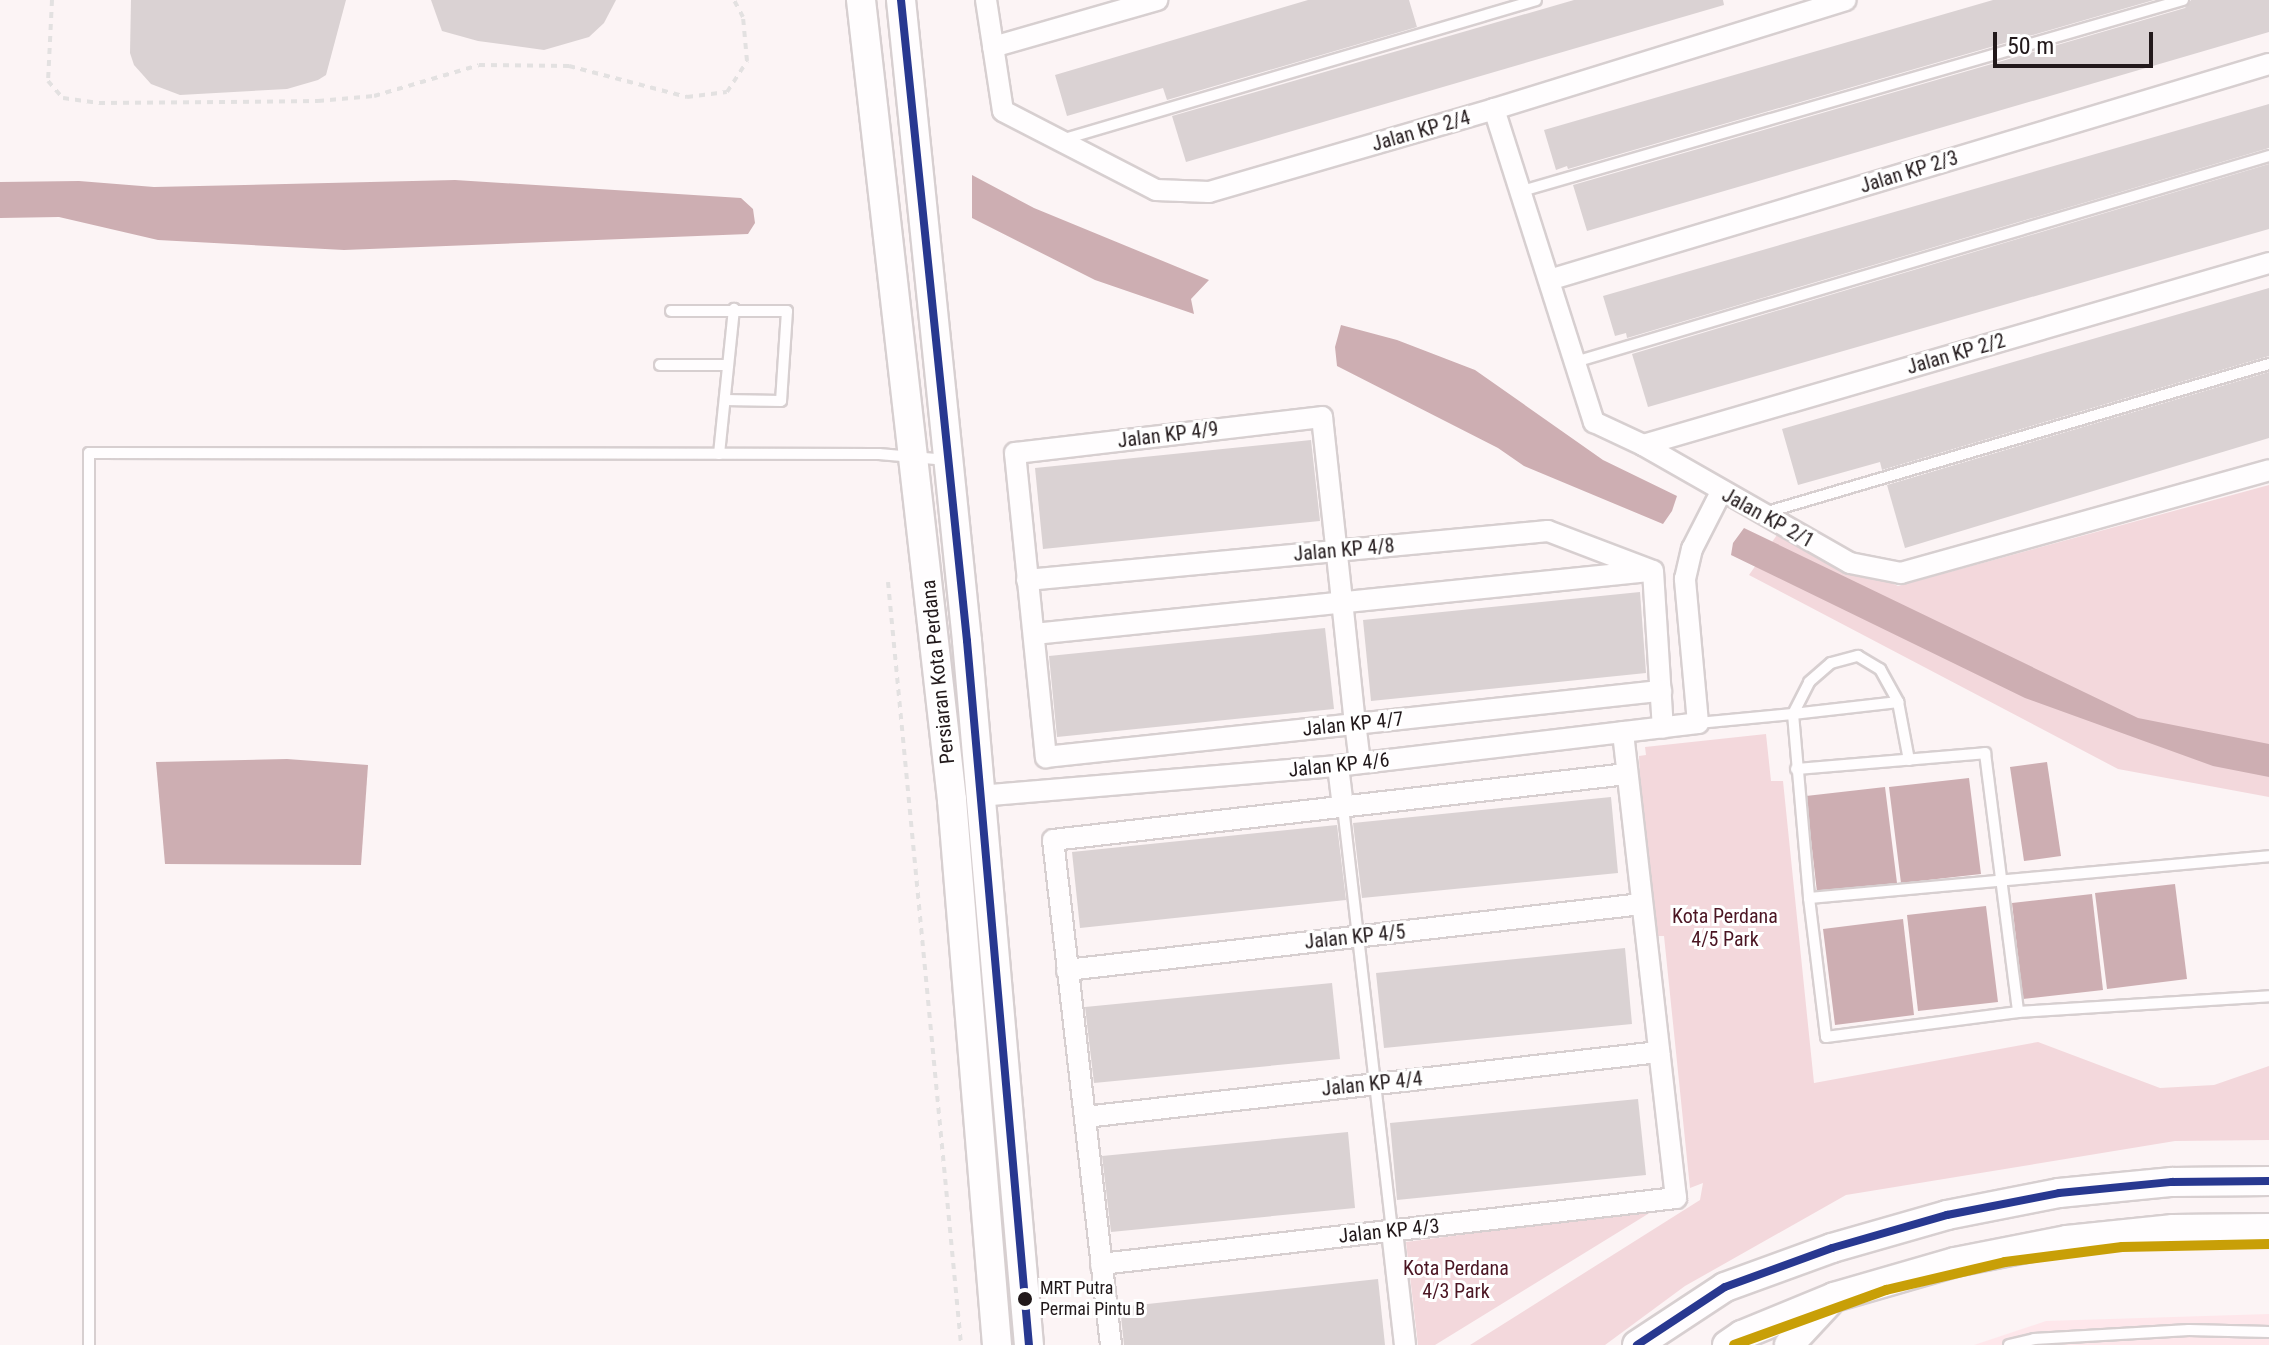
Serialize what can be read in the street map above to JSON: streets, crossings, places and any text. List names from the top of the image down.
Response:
{
  "streets": {
    "street": [
      "Jalan KP 2/4",
      "Jalan KP 2/3",
      "Jalan KP 2/2",
      "Jalan KP 4/9",
      "Jalan KP 2/1",
      "Jalan KP 4/8",
      "Persiaran Kota Perdana",
      "Jalan KP 4/7",
      "Jalan KP 4/6",
      "Jalan KP 4/5",
      "Jalan KP 4/4",
      "Jalan KP 4/3"
    ]
  },
  "crossings": [
    ["Jalan KP 2/4", "Jalan KP 2/1"],
    ["Jalan KP 2/3", "Jalan KP 2/1"],
    ["Jalan KP 2/2", "Jalan KP 2/1"],
    ["Jalan KP 4/9", "Jalan KP 4/8"],
    ["Persiaran Kota Perdana", "Jalan KP 4/6"],
    ["Jalan KP 4/6", "Jalan KP 4/5"],
    ["Jalan KP 4/4", "Jalan KP 4/3"]
  ],
  "parks": ["Kota Perdana 4/5 Park", "Kota Perdana 4/3 Park"],
  "places": ["MRT Putra Permai Pintu B"],
  "scale_bar": "50 m"
}
